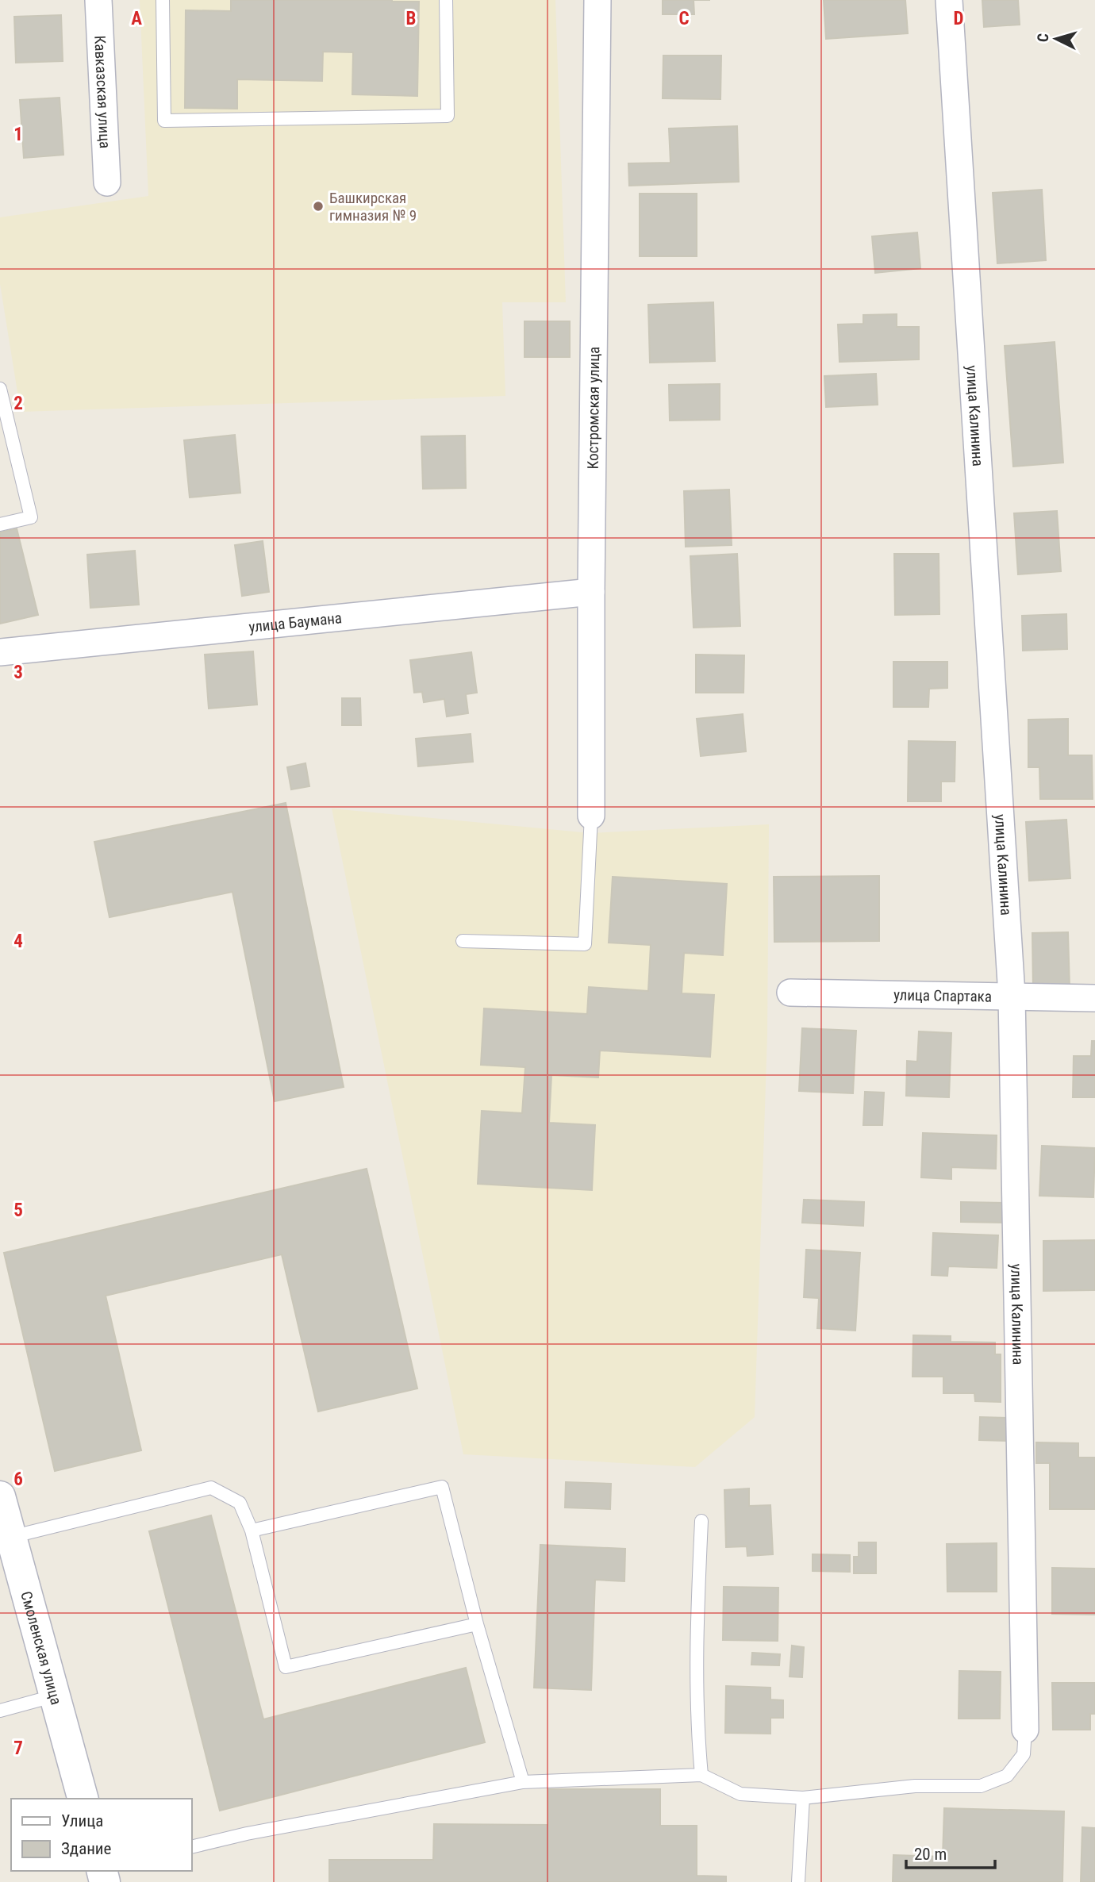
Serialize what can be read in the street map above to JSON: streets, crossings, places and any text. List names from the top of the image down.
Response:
{
  "streets": {
    "main road": ["Смоленская улица"],
    "street": [
      "Кавказская улица",
      "Костромская улица",
      "улица Калинина",
      "улица Баумана",
      "улица Спартака"
    ]
  },
  "crossings": [
    ["Костромская улица", "улица Баумана"],
    ["улица Калинина", "улица Спартака"]
  ],
  "places": ["Башкирская гимназия № 9"],
  "legend": ["Улица", "Здание"],
  "scale_bar": "20 m",
  "north": "left",
  "grid": {
    "columns": [
      "A",
      "B",
      "C",
      "D"
    ],
    "rows": [
      "1",
      "2",
      "3",
      "4",
      "5",
      "6",
      "7"
    ]
  }
}
